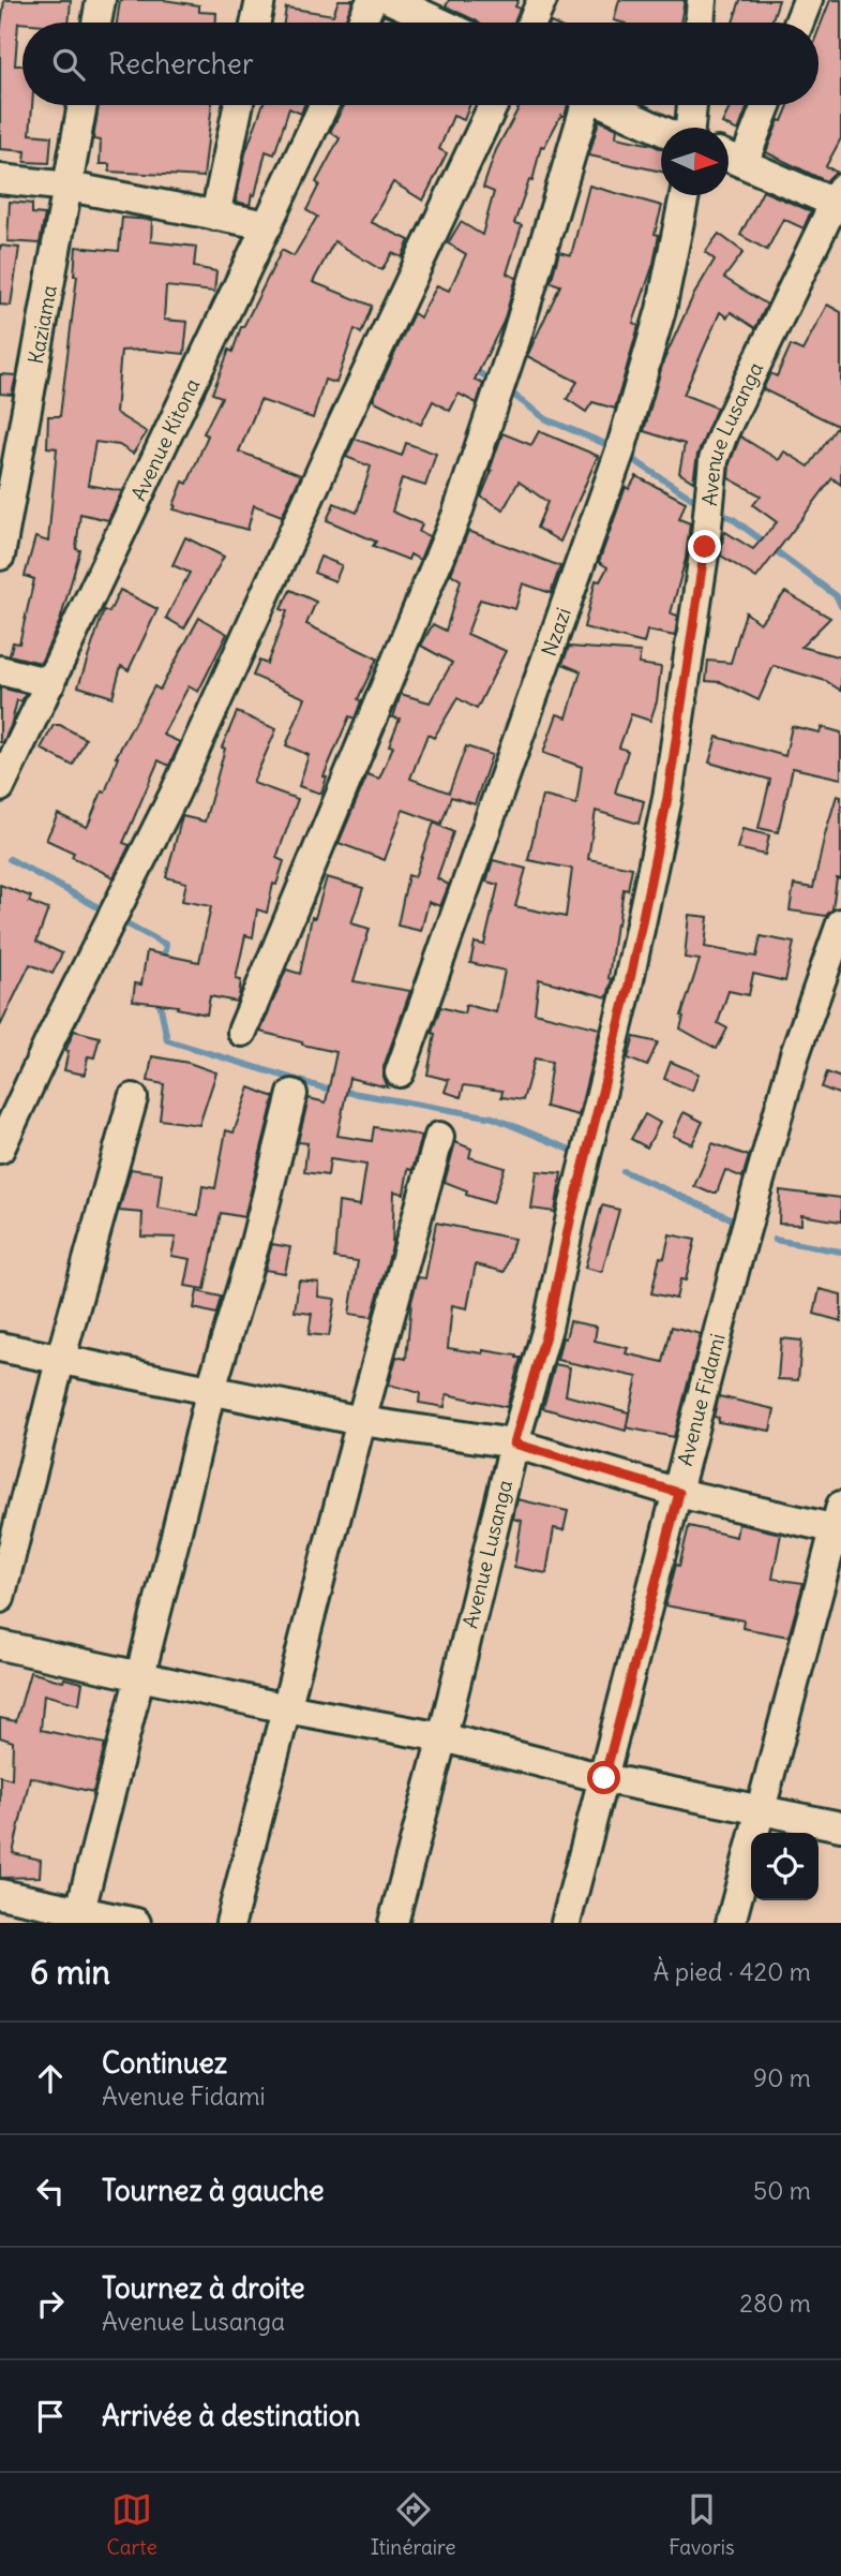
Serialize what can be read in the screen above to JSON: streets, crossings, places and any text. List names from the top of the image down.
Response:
{
  "streets": {
    "street": [
      "Kaziama",
      "Avenue Lusanga",
      "Avenue Kitona",
      "Nzazi",
      "Avenue Fidami"
    ]
  },
  "north": "right",
  "page": {
    "search": "Rechercher",
    "heading": ["6 min", "À pied · 420 m"],
    "list": [
      ["Continuez", "Avenue Fidami", "90 m"],
      ["Tournez à gauche", "50 m"],
      ["Tournez à droite", "Avenue Lusanga", "280 m"],
      "Arrivée à destination"
    ],
    "nav": ["Carte", "Itinéraire", "Favoris"]
  }
}
